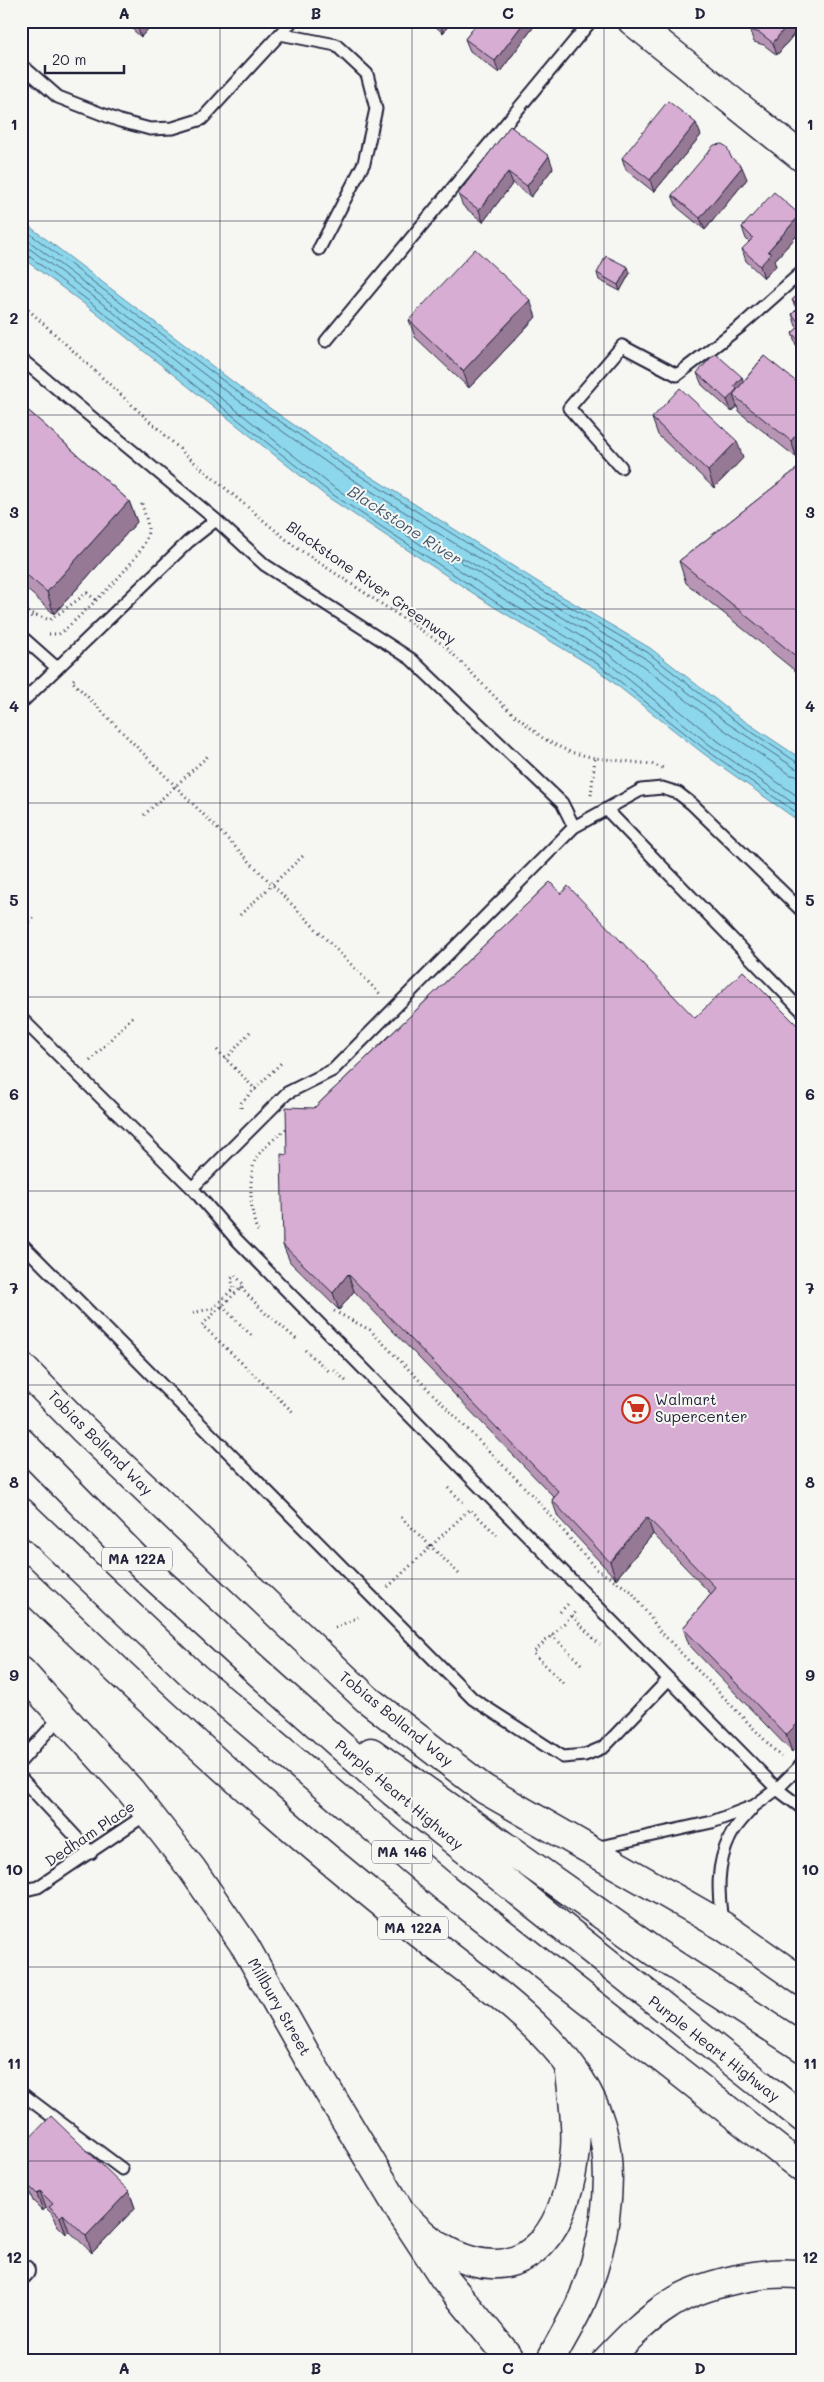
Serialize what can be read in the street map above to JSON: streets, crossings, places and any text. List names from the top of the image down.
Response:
{
  "streets": {
    "main road": [
      "Tobias Bolland Way",
      "MA 122A",
      "Purple Heart Highway",
      "MA 146",
      "Millbury Street"
    ],
    "lane": ["Dedham Place"],
    "path": ["Blackstone River Greenway"]
  },
  "crossings": [
    ["MA 122A", "Purple Heart Highway"],
    ["Dedham Place", "Millbury Street"]
  ],
  "water": ["Blackstone River"],
  "places": {
    "supermarket": ["Walmart Supercenter"]
  },
  "scale_bar": "20 m",
  "grid": {
    "columns": [
      "A",
      "B",
      "C",
      "D"
    ],
    "rows": [
      "1",
      "2",
      "3",
      "4",
      "5",
      "6",
      "7",
      "8",
      "9",
      "10",
      "11",
      "12"
    ]
  }
}
